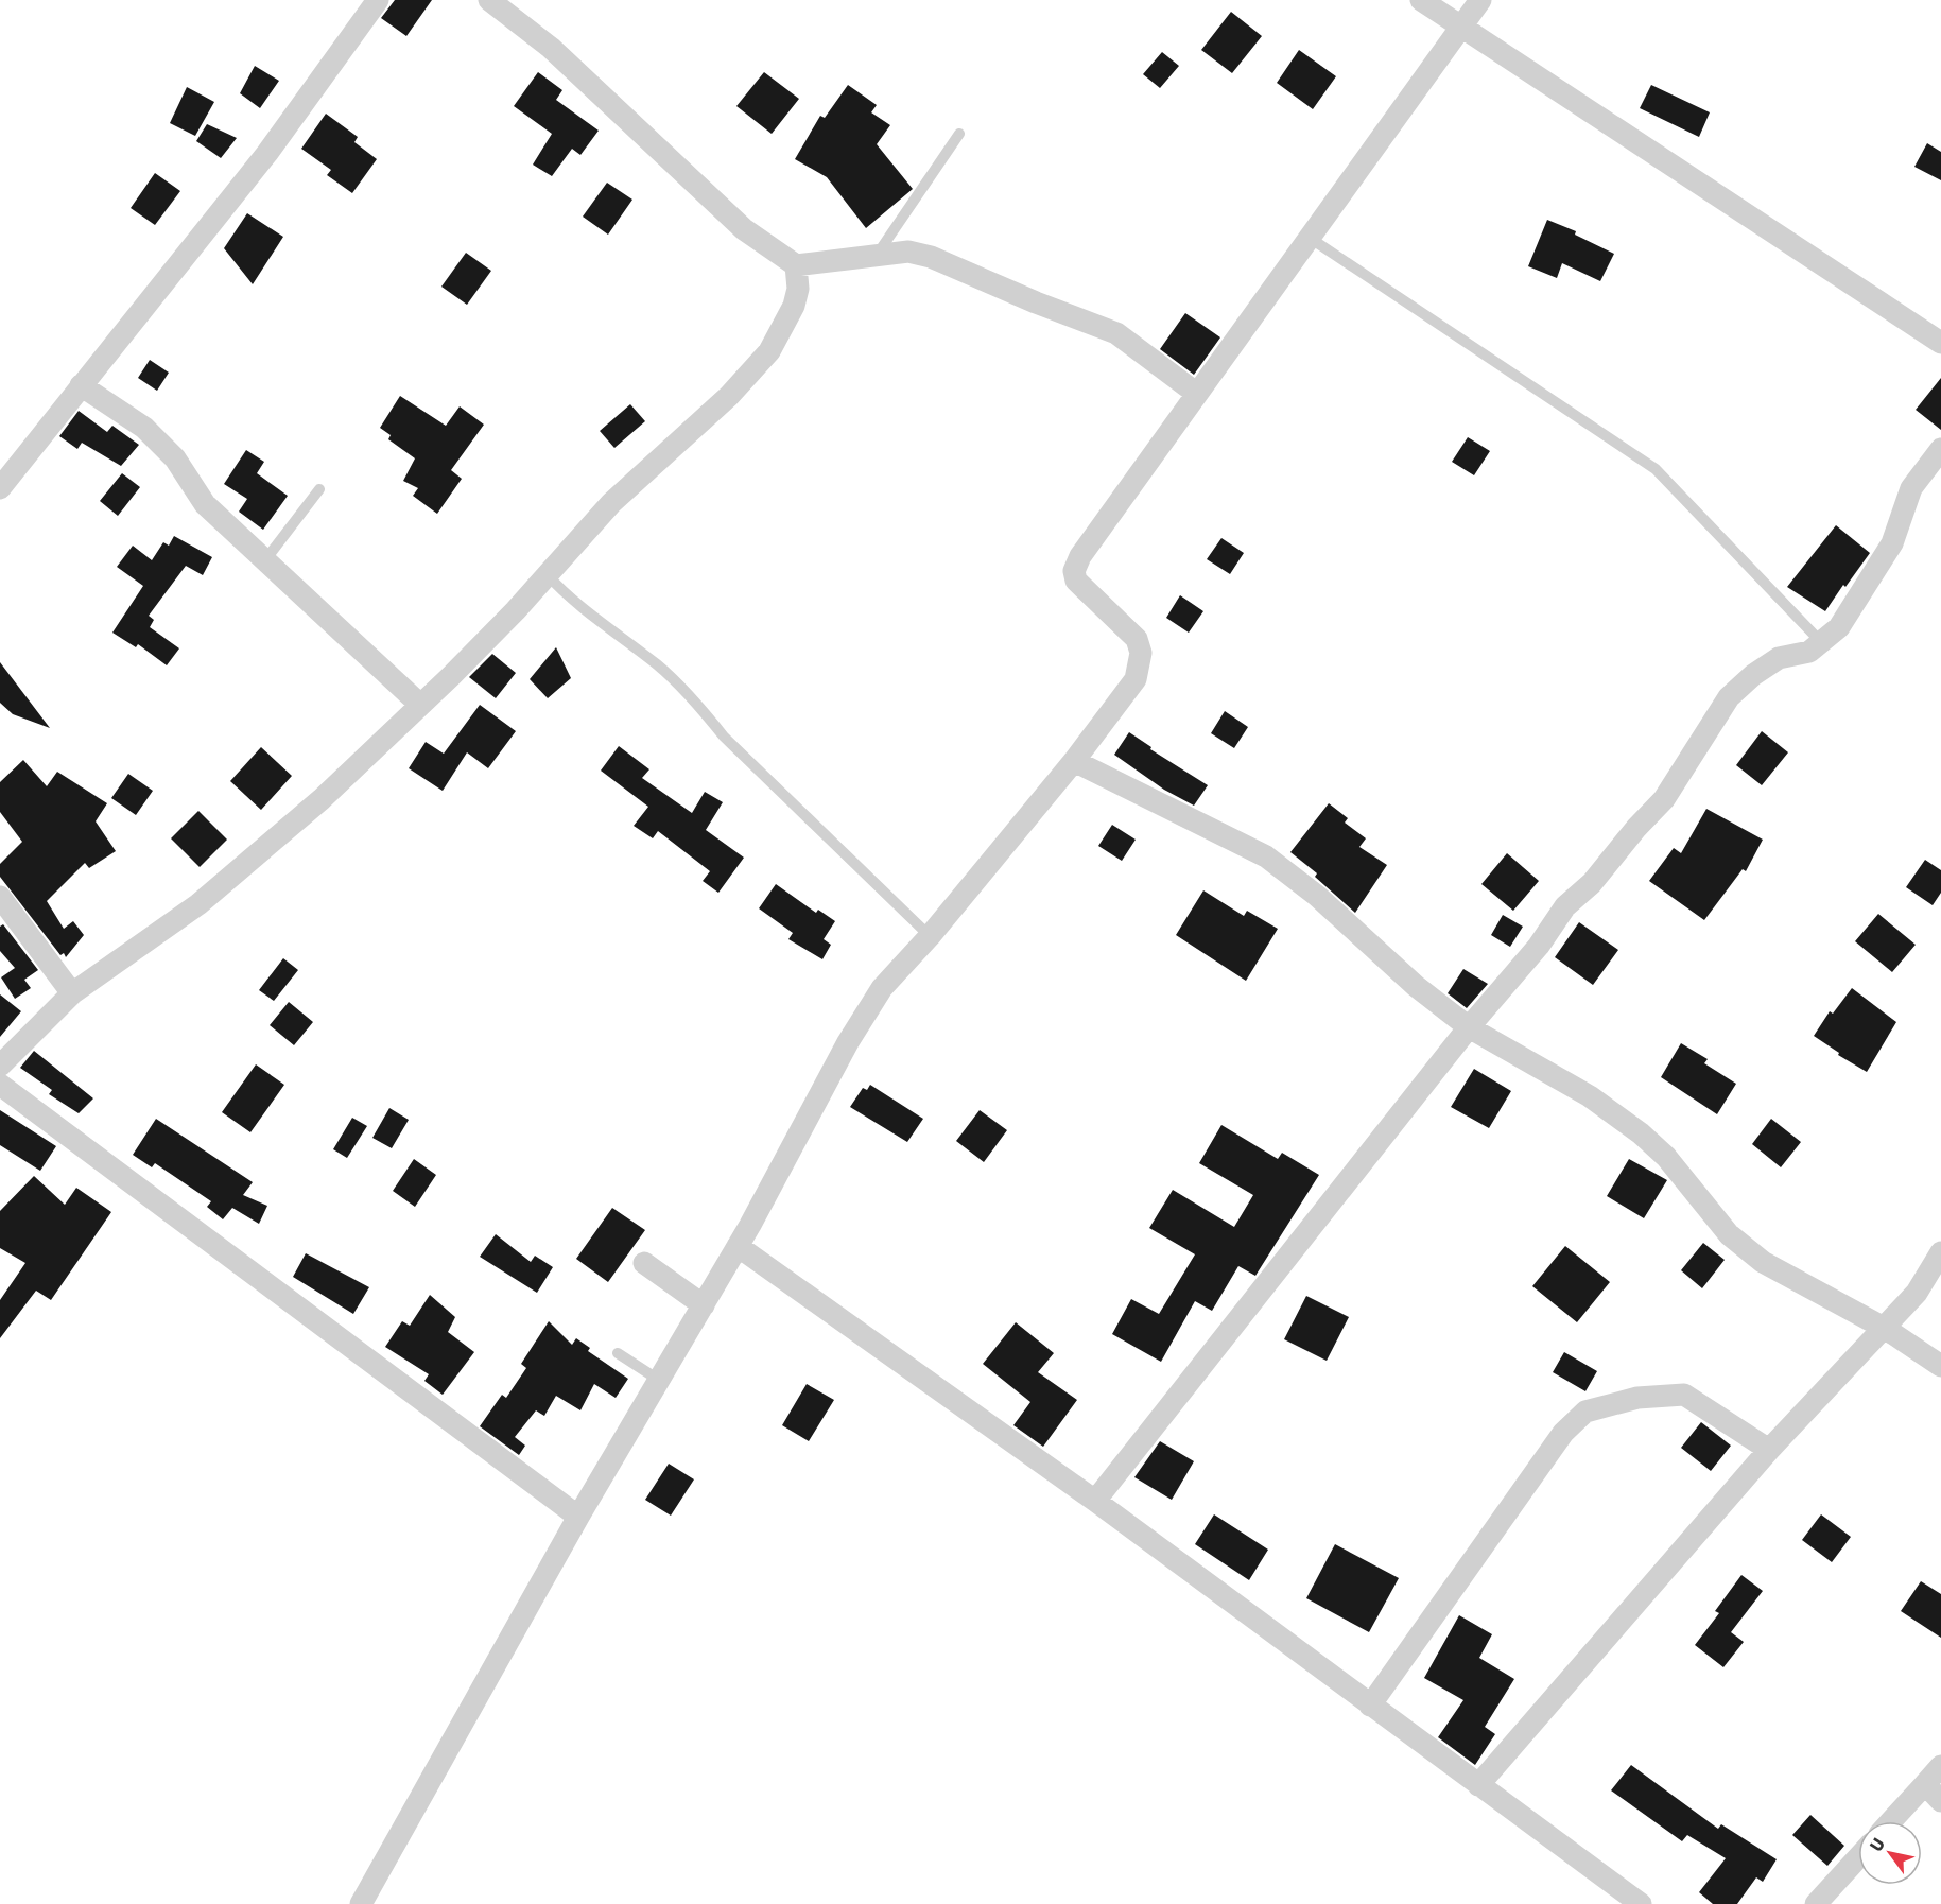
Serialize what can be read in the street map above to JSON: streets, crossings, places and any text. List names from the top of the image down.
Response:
{
  "north": "top left"
}
